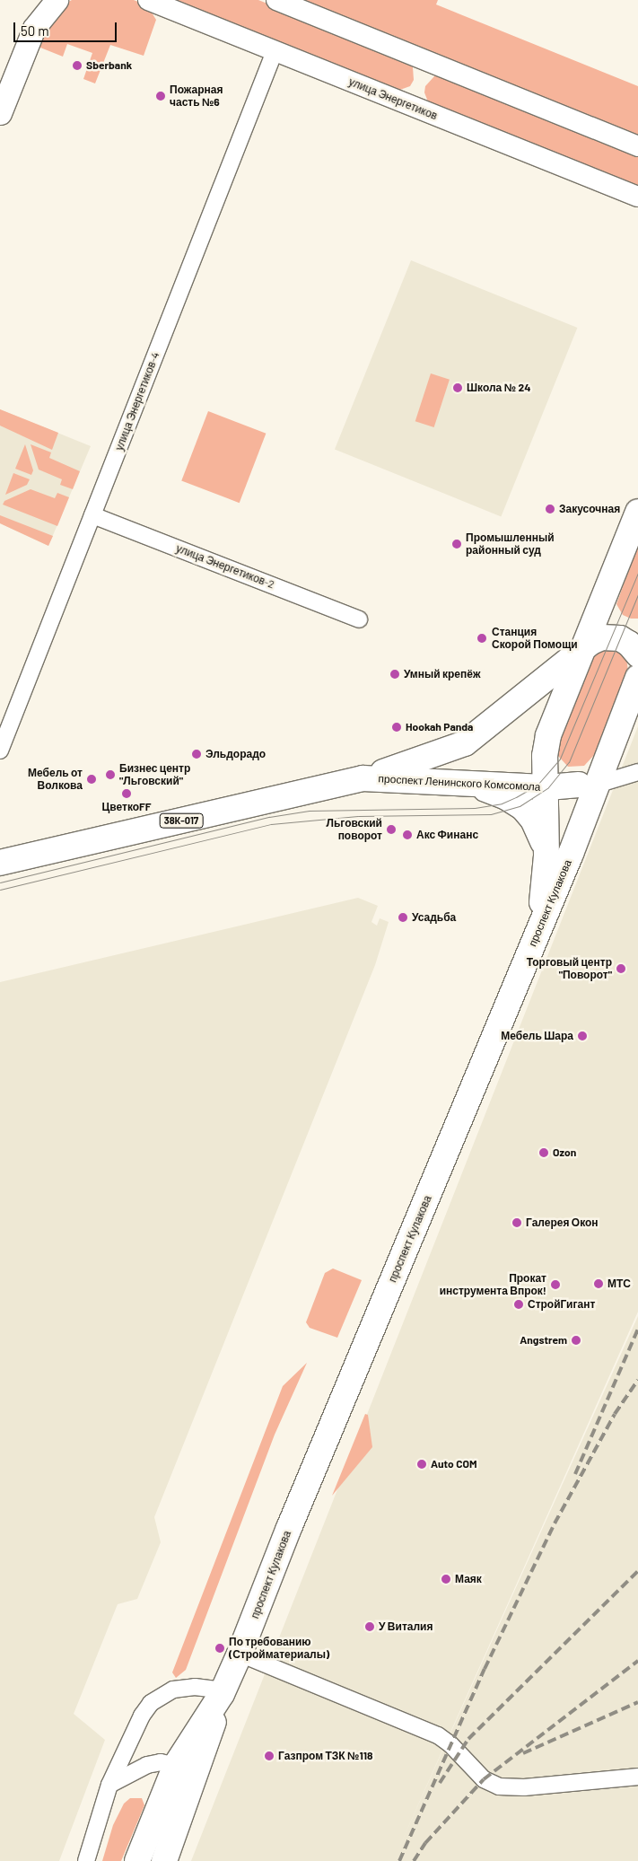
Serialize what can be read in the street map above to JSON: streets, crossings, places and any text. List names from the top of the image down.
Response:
{
  "streets": {
    "main road": ["проспект Ленинского Комсомола", "38К-017", "проспект Кулакова"],
    "street": ["улица Энергетиков", "улица Энергетиков-4", "улица Энергетиков-2"]
  },
  "crossings": [
    ["улица Энергетиков", "улица Энергетиков-4"],
    ["улица Энергетиков-4", "улица Энергетиков-2"],
    ["проспект Ленинского Комсомола", "проспект Кулакова"]
  ],
  "places": [
    "Sberbank",
    "Пожарная часть №6",
    "Школа № 24",
    "Закусочная",
    "Промышленный районный суд",
    "Станция Скорой Помощи",
    "Умный крепёж",
    "Hookah Panda",
    "Эльдорадо",
    "Бизнес центр \"Льговский\"",
    "Мебель от Волкова",
    "ЦветкоFF",
    "Льговский поворот",
    "Акс Финанс",
    "Усадьба",
    "Торговый центр \"Поворот\"",
    "Мебель Шара",
    "Ozon",
    "Галерея Окон",
    "МТС",
    "Прокат инструмента Впрок!",
    "СтройГигант",
    "Angstrem",
    "Auto COM",
    "Маяк",
    "У Виталия",
    "По требованию (Стройматериалы)",
    "Газпром ТЗК №118"
  ],
  "scale_bar": "50 m"
}
